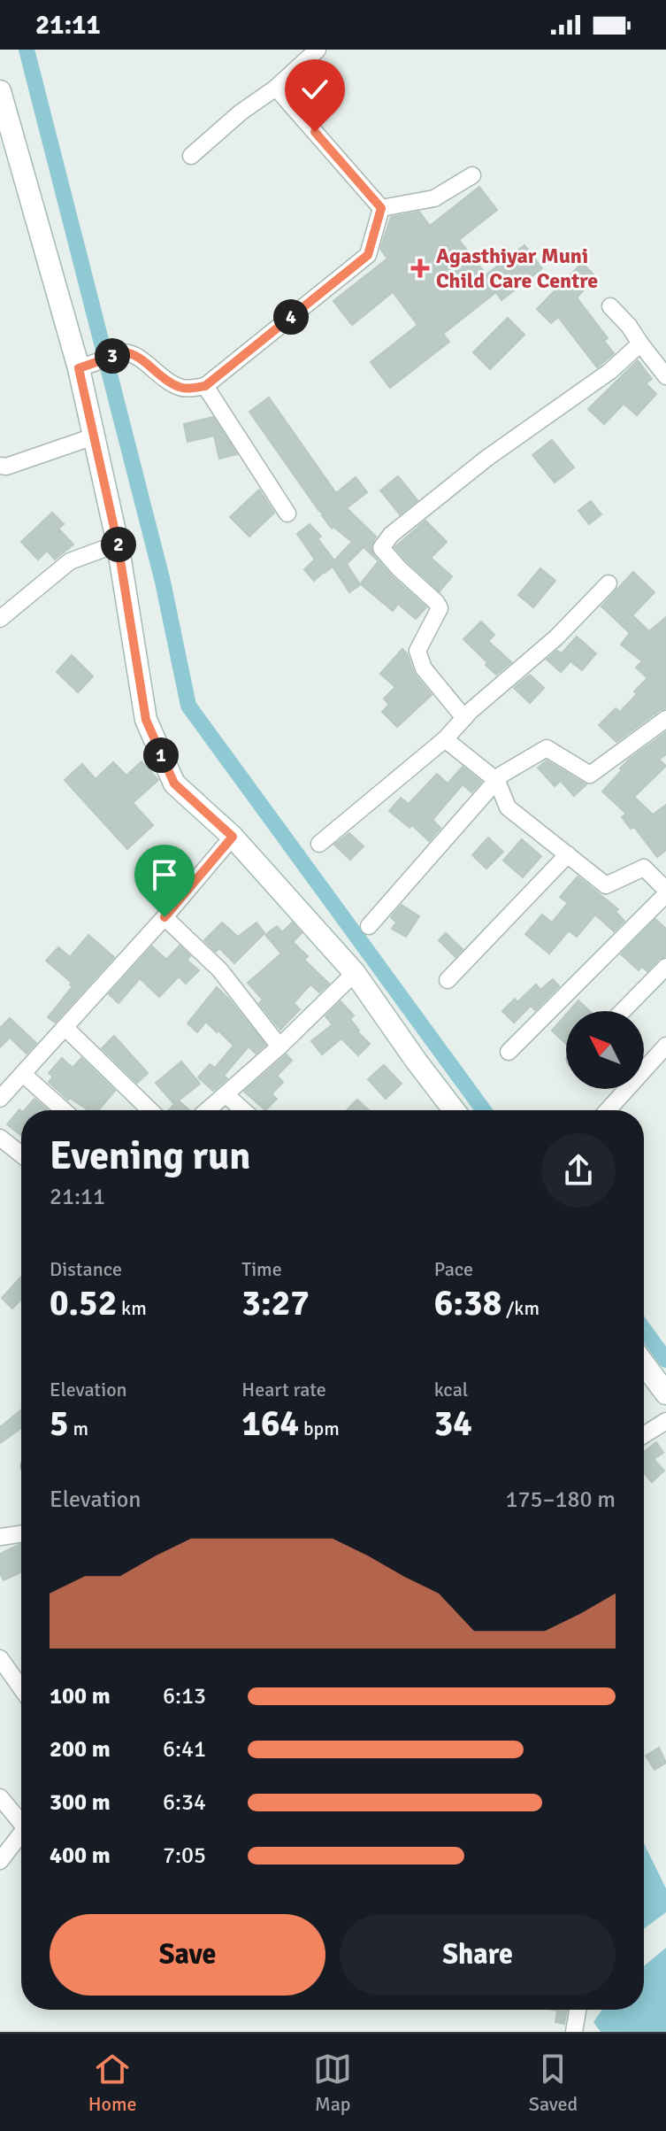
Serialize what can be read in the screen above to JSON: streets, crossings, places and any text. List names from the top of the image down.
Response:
{
  "places": {
    "health": ["Agasthiyar Muni Child Care Centre"]
  },
  "north": "top left",
  "page": {
    "status": "21:11",
    "pins": [
      "4",
      "3",
      "2",
      "1"
    ],
    "heading": ["Evening run", "21:11"],
    "stats": [
      ["Distance", "0.52 km"],
      ["Time", "3:27"],
      ["Pace", "6:38 /km"],
      ["Elevation", "5 m"],
      ["Heart rate", "164 bpm"],
      ["kcal", "34"]
    ],
    "chart": ["Elevation", "175–180 m"],
    "list": [
      {
        "name": "100 m",
        "note": "6:13"
      },
      {
        "name": "200 m",
        "note": "6:41"
      },
      {
        "name": "300 m",
        "note": "6:34"
      },
      {
        "name": "400 m",
        "note": "7:05"
      }
    ],
    "buttons": ["Save", "Share"],
    "tabs": ["Home", "Map", "Saved"]
  }
}
